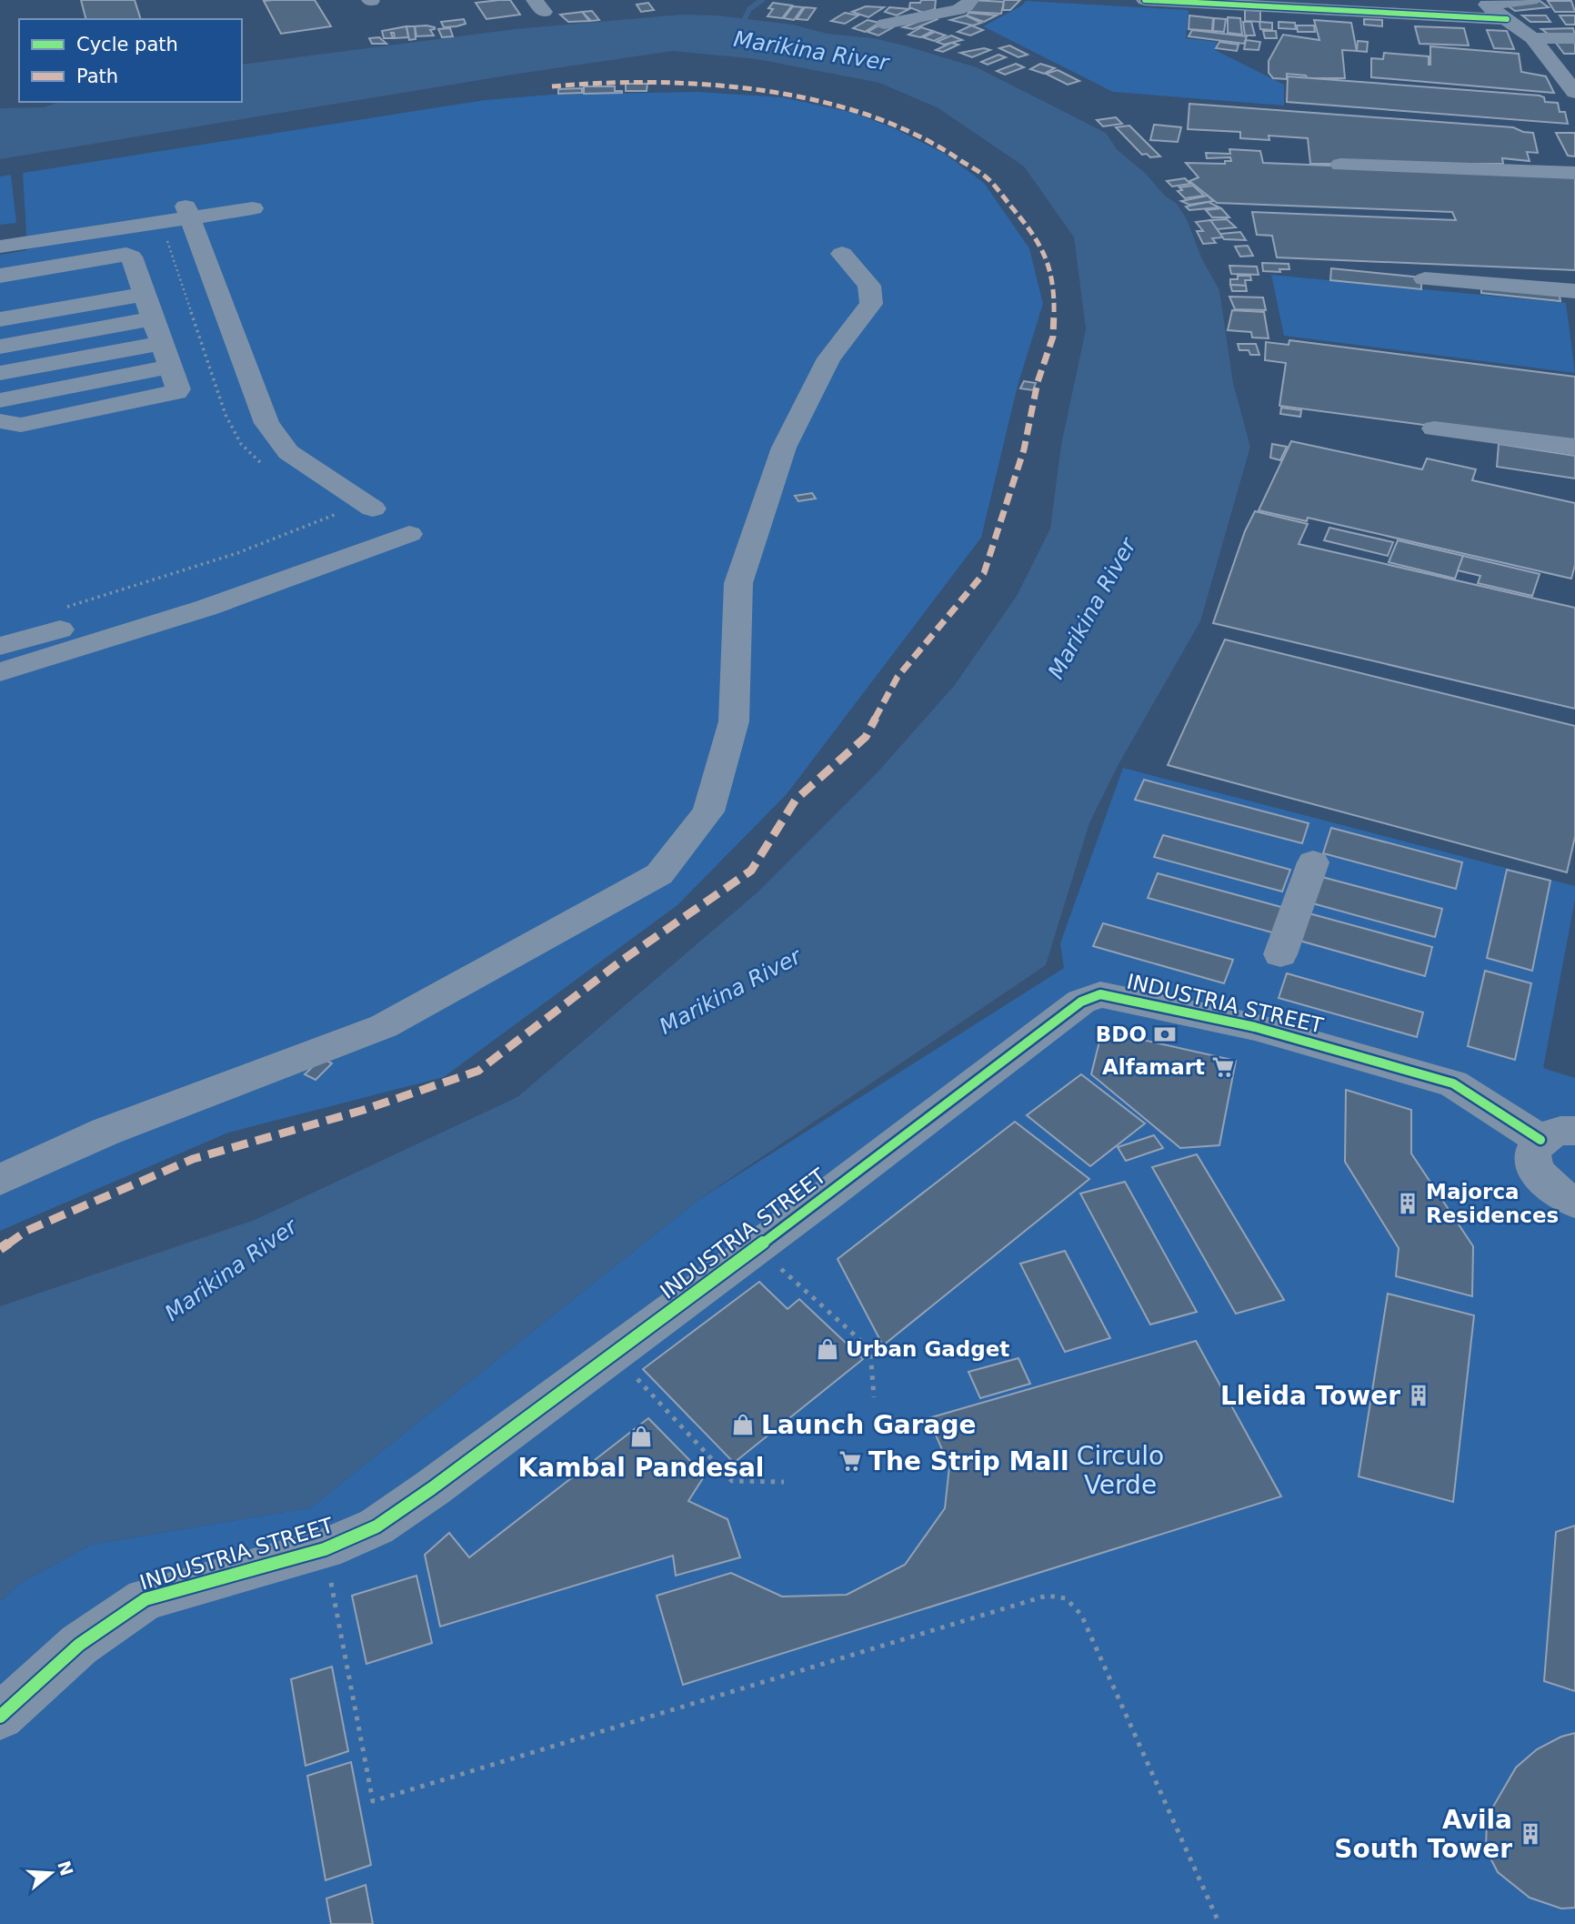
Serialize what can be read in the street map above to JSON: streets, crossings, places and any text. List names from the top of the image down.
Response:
{
  "streets": {
    "street": ["INDUSTRIA STREET"]
  },
  "water": ["Marikina River"],
  "parks": ["Circulo Verde"],
  "places": {
    "bank": ["BDO"],
    "supermarket": ["Alfamart", "The Strip Mall"],
    "building": ["Majorca Residences", "Lleida Tower", "Avila South Tower"],
    "shop": ["Urban Gadget", "Launch Garage", "Kambal Pandesal"]
  },
  "legend": ["Cycle path", "Path"],
  "north": "right"
}
